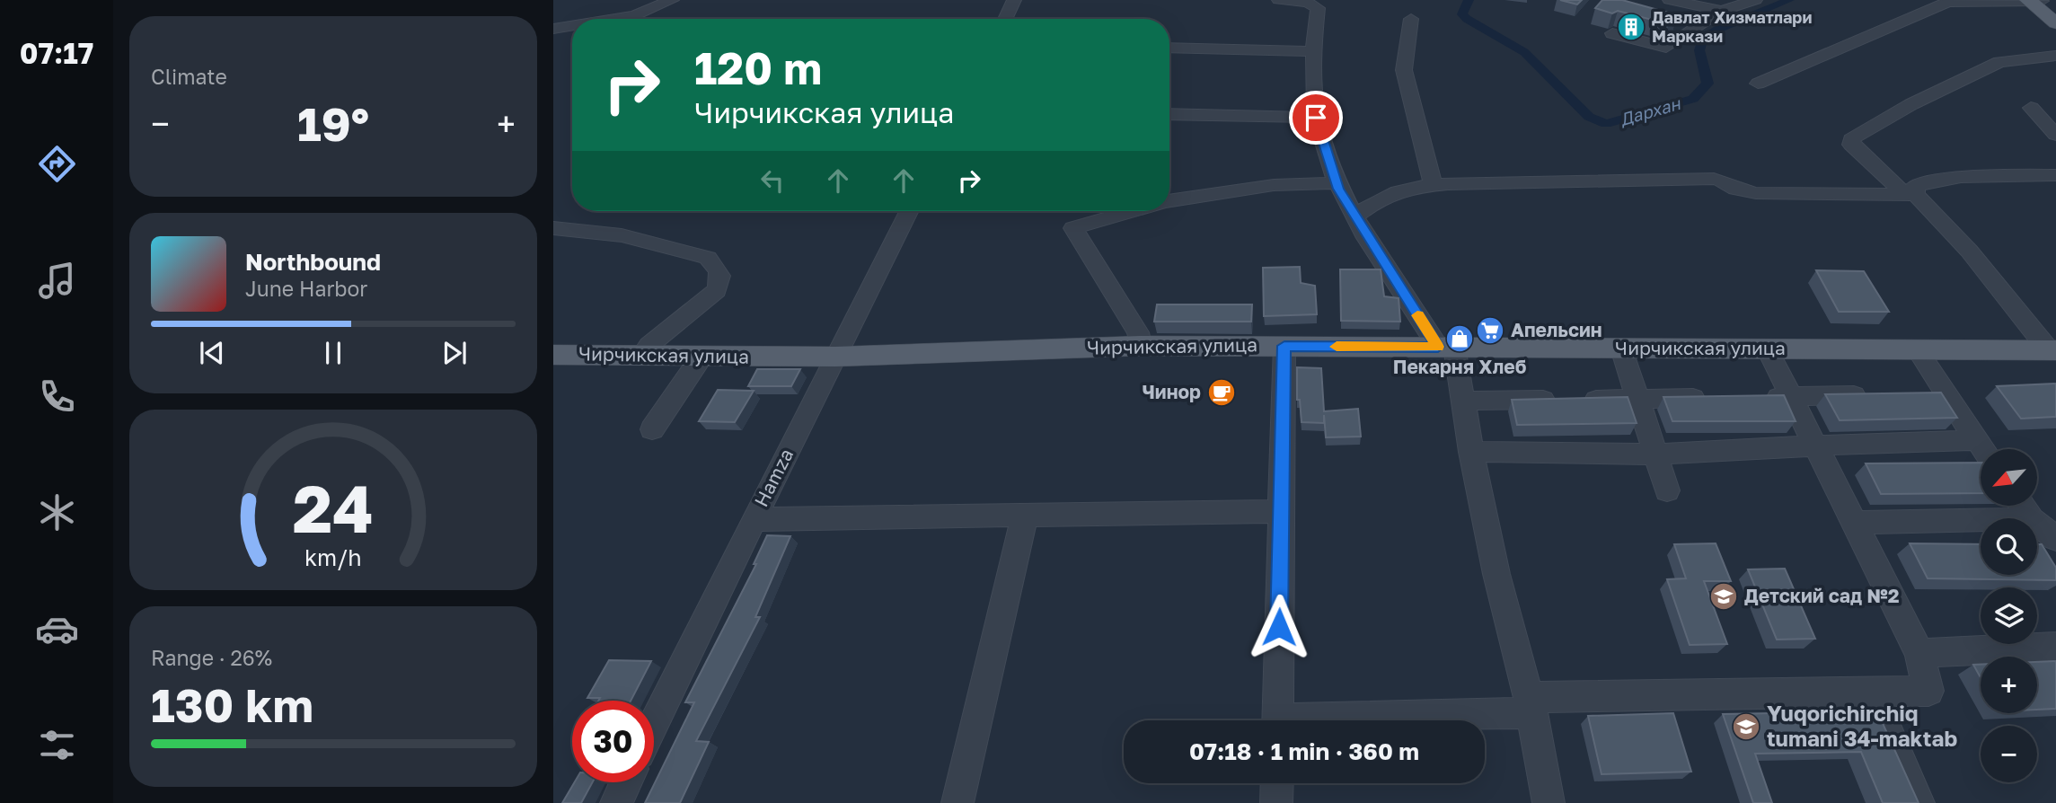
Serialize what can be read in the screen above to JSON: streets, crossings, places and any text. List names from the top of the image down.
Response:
{
  "streets": {
    "main road": ["Чирчикская улица"],
    "street": ["Hamza"]
  },
  "crossings": [
    ["Чирчикская улица", "Hamza"]
  ],
  "water": ["Дархан"],
  "places": {
    "building": ["Давлат Хизматлари Маркази"],
    "supermarket": ["Апельсин"],
    "shop": ["Пекарня Хлеб"],
    "cafe": ["Чинор"],
    "school or university": ["Детский сад №2", "Yuqorichirchiq tumani 34-maktab"]
  },
  "north": "bottom left",
  "page": {
    "tabs": "07:17",
    "tile": [
      "Climate",
      ["Range · 26%", "130 km"]
    ],
    "turn": ["120 m", "Чирчикская улица"],
    "heat": ["−", "19°", "+"],
    "song": ["Northbound", "June Harbor"],
    "map_buttons": ["+", "−"],
    "limit": "30",
    "trip": "07:18 · 1 min · 360 m",
    "gauge": ["24", "km/h"]
  }
}
